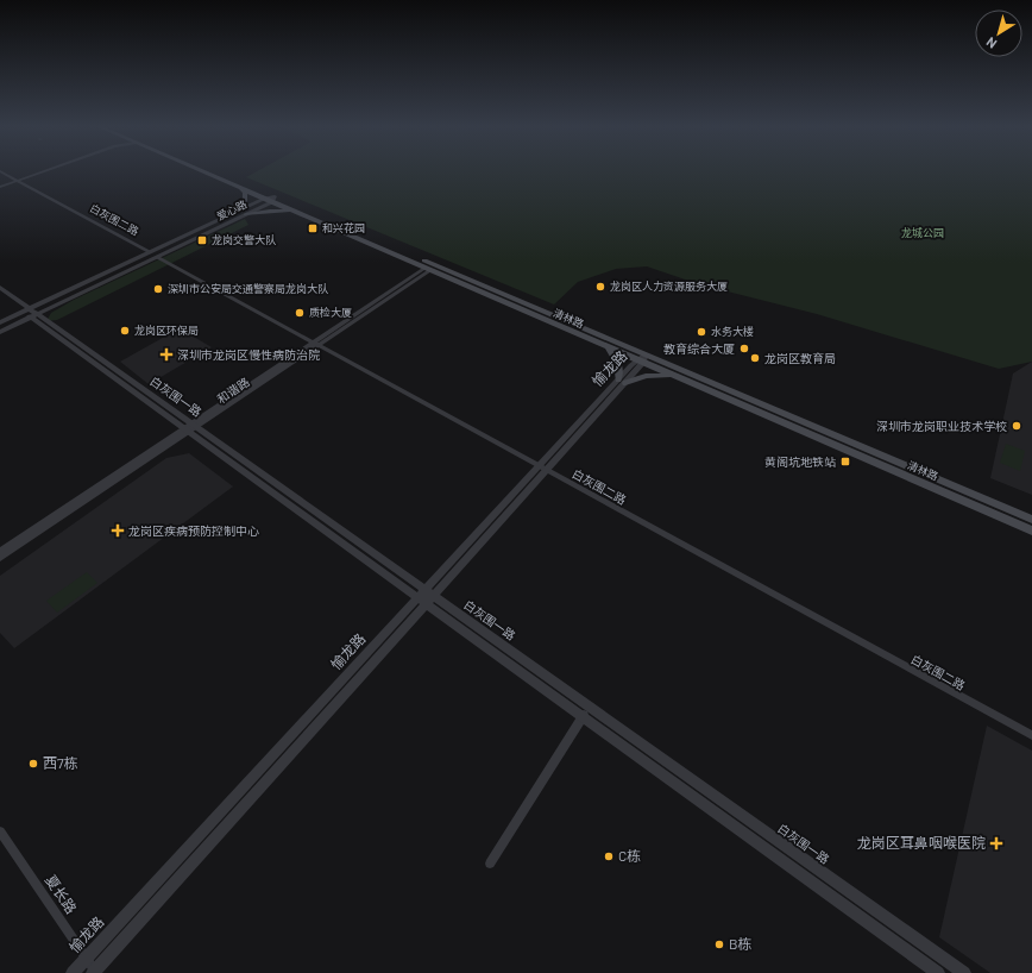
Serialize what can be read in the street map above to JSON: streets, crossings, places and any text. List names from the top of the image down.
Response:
{
  "streets": {
    "main road": ["清林路"],
    "street": [
      "爱心路",
      "白灰围二路",
      "愉龙路",
      "和谐路",
      "白灰围一路",
      "夏长路"
    ]
  },
  "crossings": [
    ["爱心路", "白灰围二路"],
    ["爱心路", "清林路"],
    ["爱心路", "白灰围一路"],
    ["白灰围二路", "愉龙路"],
    ["白灰围二路", "和谐路"],
    ["清林路", "愉龙路"],
    ["清林路", "和谐路"],
    ["愉龙路", "白灰围一路"],
    ["愉龙路", "夏长路"],
    ["和谐路", "白灰围一路"]
  ],
  "parks": ["龙城公园"],
  "places": {
    "transit": ["和兴花园", "龙岗交警大队", "黄阁坑地铁站"],
    "other": [
      "龙岗区人力资源服务大厦",
      "深圳市公安局交通警察局龙岗大队",
      "质检大厦",
      "龙岗区环保局",
      "水务大楼",
      "教育综合大厦",
      "龙岗区教育局",
      "深圳市龙岗职业技术学校",
      "西7栋",
      "C栋",
      "B栋"
    ],
    "health": ["深圳市龙岗区慢性病防治院", "龙岗区疾病预防控制中心", "龙岗区耳鼻咽喉医院"]
  },
  "north": "bottom left"
}
